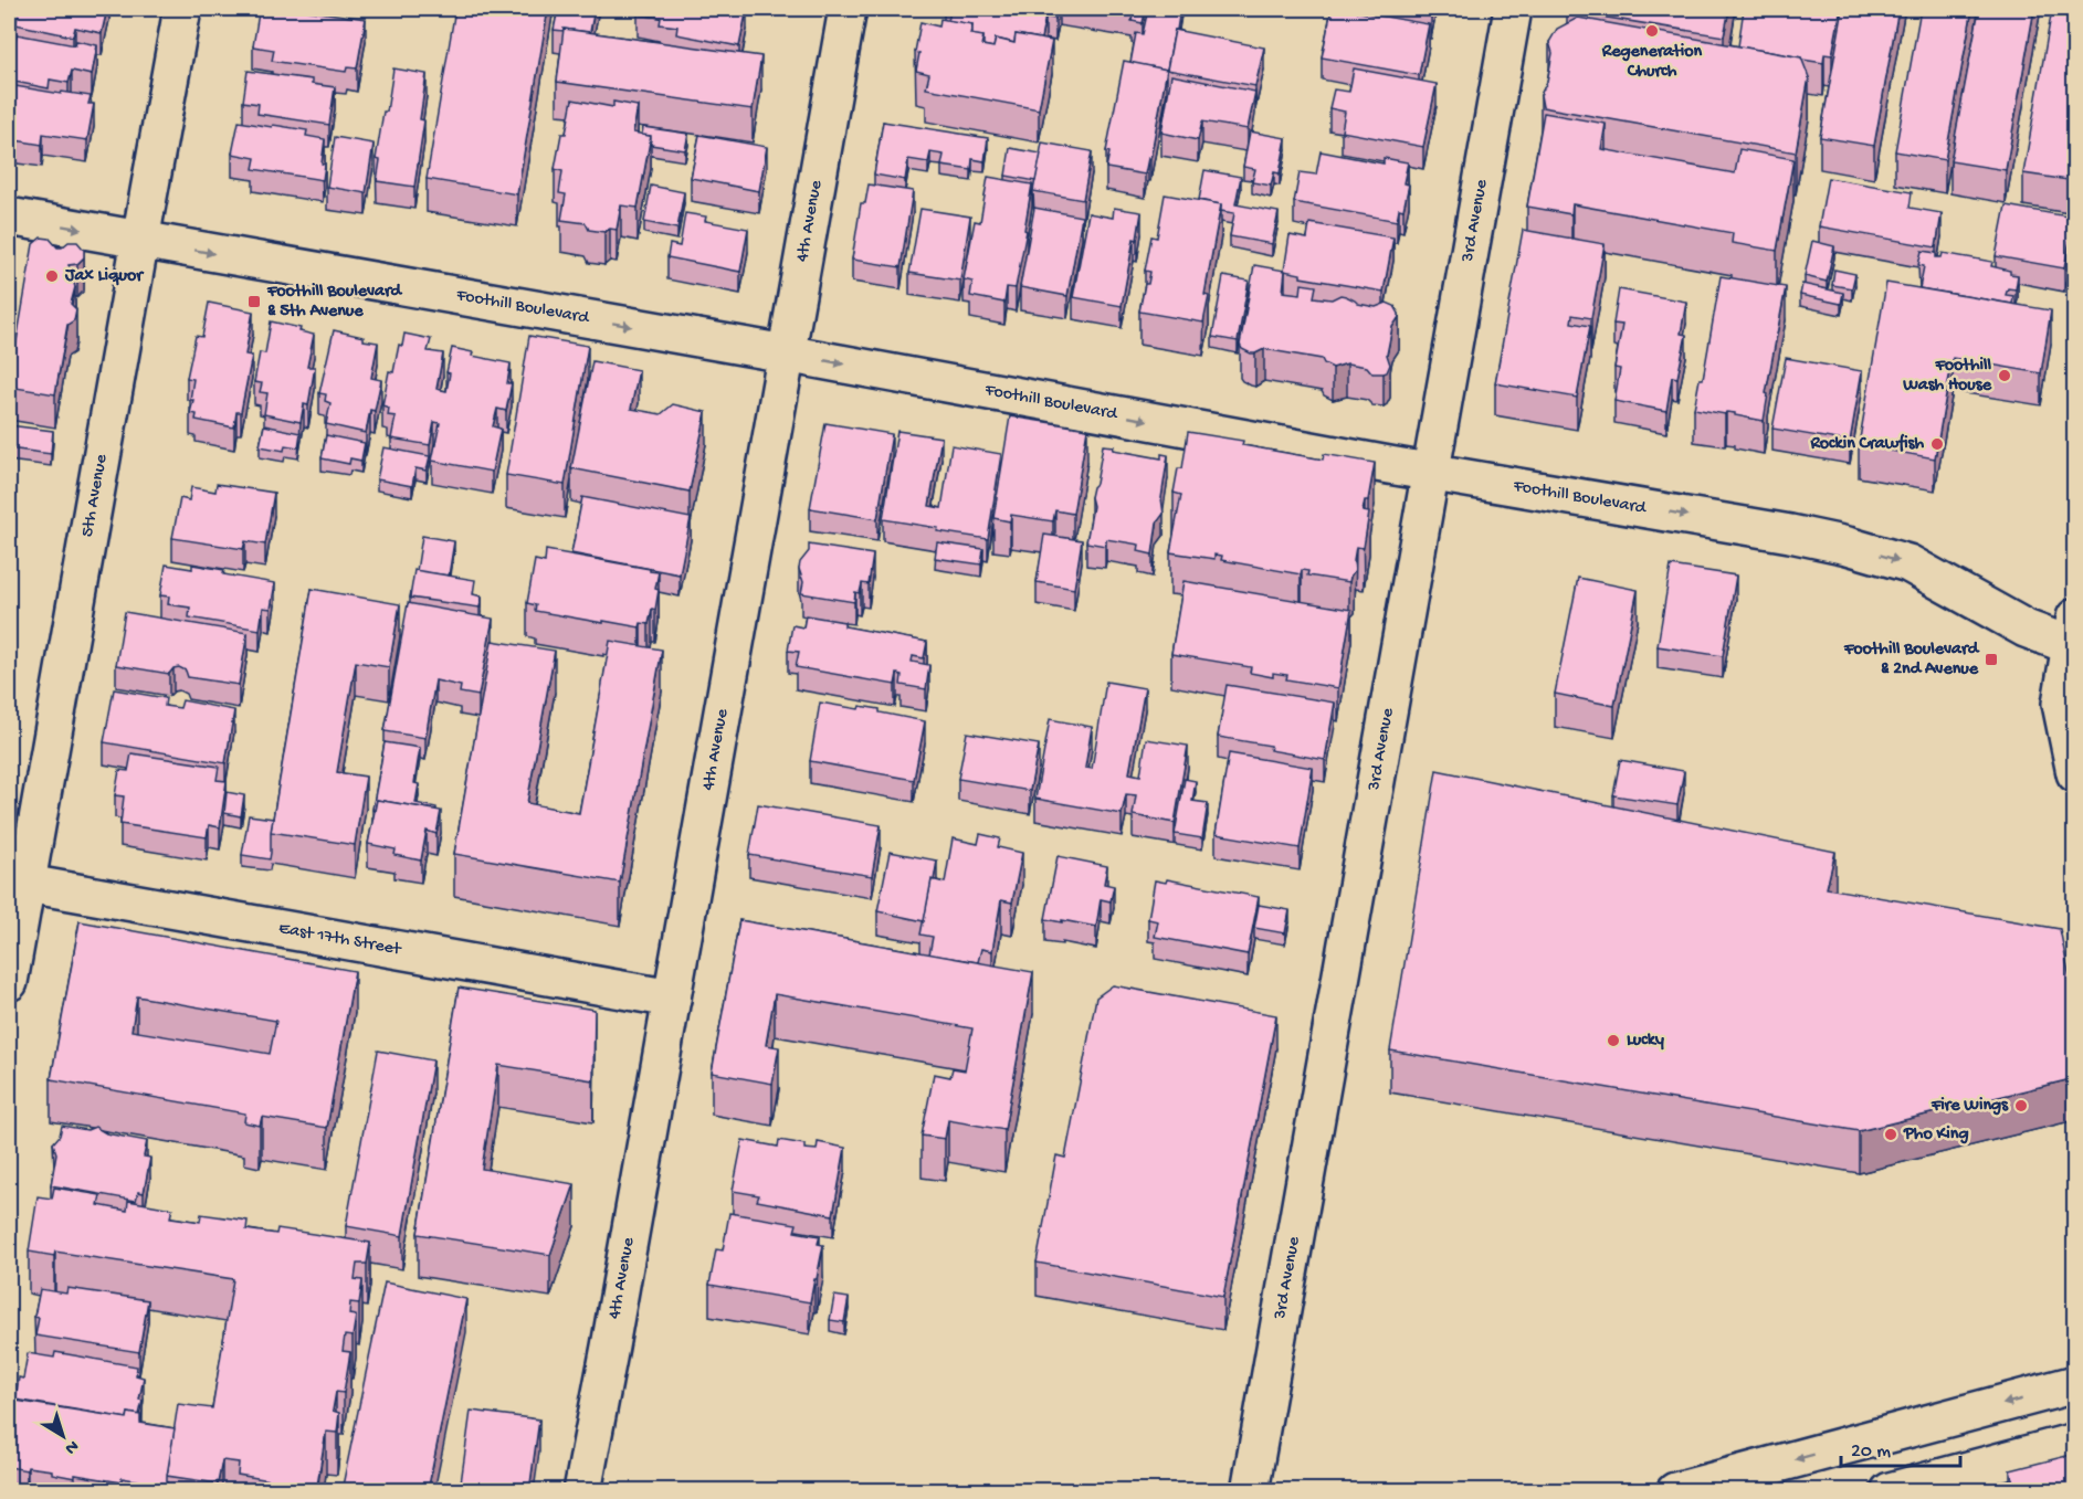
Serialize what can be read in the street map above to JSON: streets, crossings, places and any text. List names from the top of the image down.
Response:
{
  "streets": {
    "street": [
      "4th Avenue",
      "3rd Avenue",
      "Foothill Boulevard",
      "5th Avenue",
      "East 17th Street"
    ]
  },
  "crossings": [
    ["4th Avenue", "Foothill Boulevard"],
    ["4th Avenue", "East 17th Street"],
    ["3rd Avenue", "Foothill Boulevard"],
    ["Foothill Boulevard", "5th Avenue"],
    ["5th Avenue", "East 17th Street"]
  ],
  "one_way": ["Foothill Boulevard"],
  "places": {
    "other": [
      "Regeneration Church",
      "Jax Liquor",
      "Foothill Wash House",
      "Rockin Crawfish",
      "Lucky",
      "Fire Wings",
      "Pho King"
    ],
    "transit": ["Foothill Boulevard & 5th Avenue", "Foothill Boulevard & 2nd Avenue"]
  },
  "scale_bar": "20 m",
  "north": "bottom right"
}
